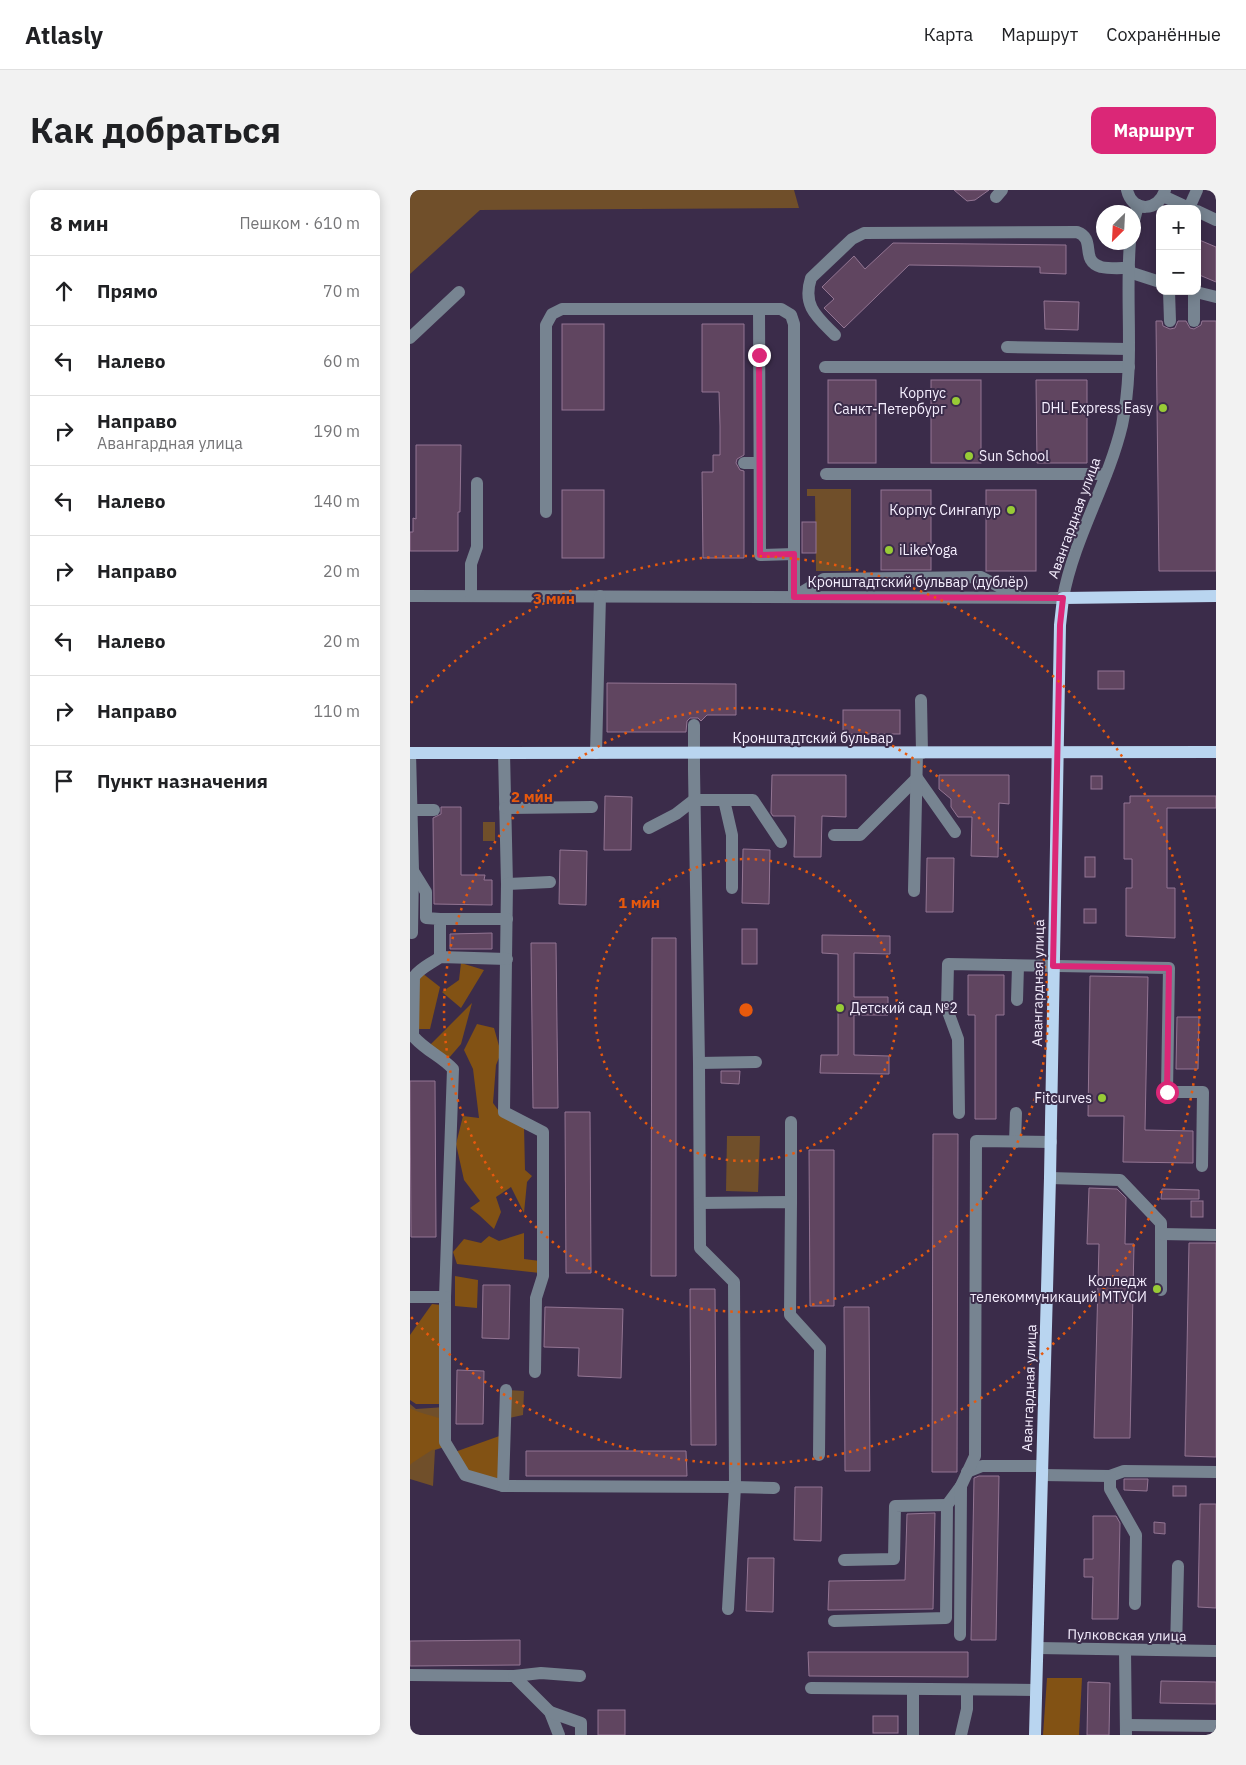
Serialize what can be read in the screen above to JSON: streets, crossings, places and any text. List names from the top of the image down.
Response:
{
  "streets": {
    "main road": ["Авангардная улица", "Кронштадтский бульвар (дублёр)", "Кронштадтский бульвар"],
    "street": ["Пулковская улица"]
  },
  "crossings": [
    ["Авангардная улица", "Кронштадтский бульвар (дублёр)"],
    ["Авангардная улица", "Кронштадтский бульвар"],
    ["Авангардная улица", "Пулковская улица"]
  ],
  "places": [
    "Корпус Санкт-Петербург",
    "DHL Express Easy",
    "Sun School",
    "Корпус Сингапур",
    "iLikeYoga",
    "Детский сад №2",
    "Fitcurves",
    "Колледж телекоммуникаций МТУСИ"
  ],
  "north": "bottom left",
  "page": {
    "header": "Atlasly",
    "nav": ["Карта", "Маршрут", "Сохранённые"],
    "title": "Как добраться",
    "buttons": "Маршрут",
    "heading": ["8 мин", "Пешком · 610 m"],
    "map_buttons": ["+", "−"],
    "list": [
      ["Прямо", "70 m"],
      ["Налево", "60 m"],
      ["Направо", "Авангардная улица", "190 m"],
      ["Налево", "140 m"],
      ["Направо", "20 m"],
      ["Налево", "20 m"],
      ["Направо", "110 m"],
      "Пункт назначения"
    ]
  },
  "rings": ["3 мин", "2 мин", "1 мин"]
}
